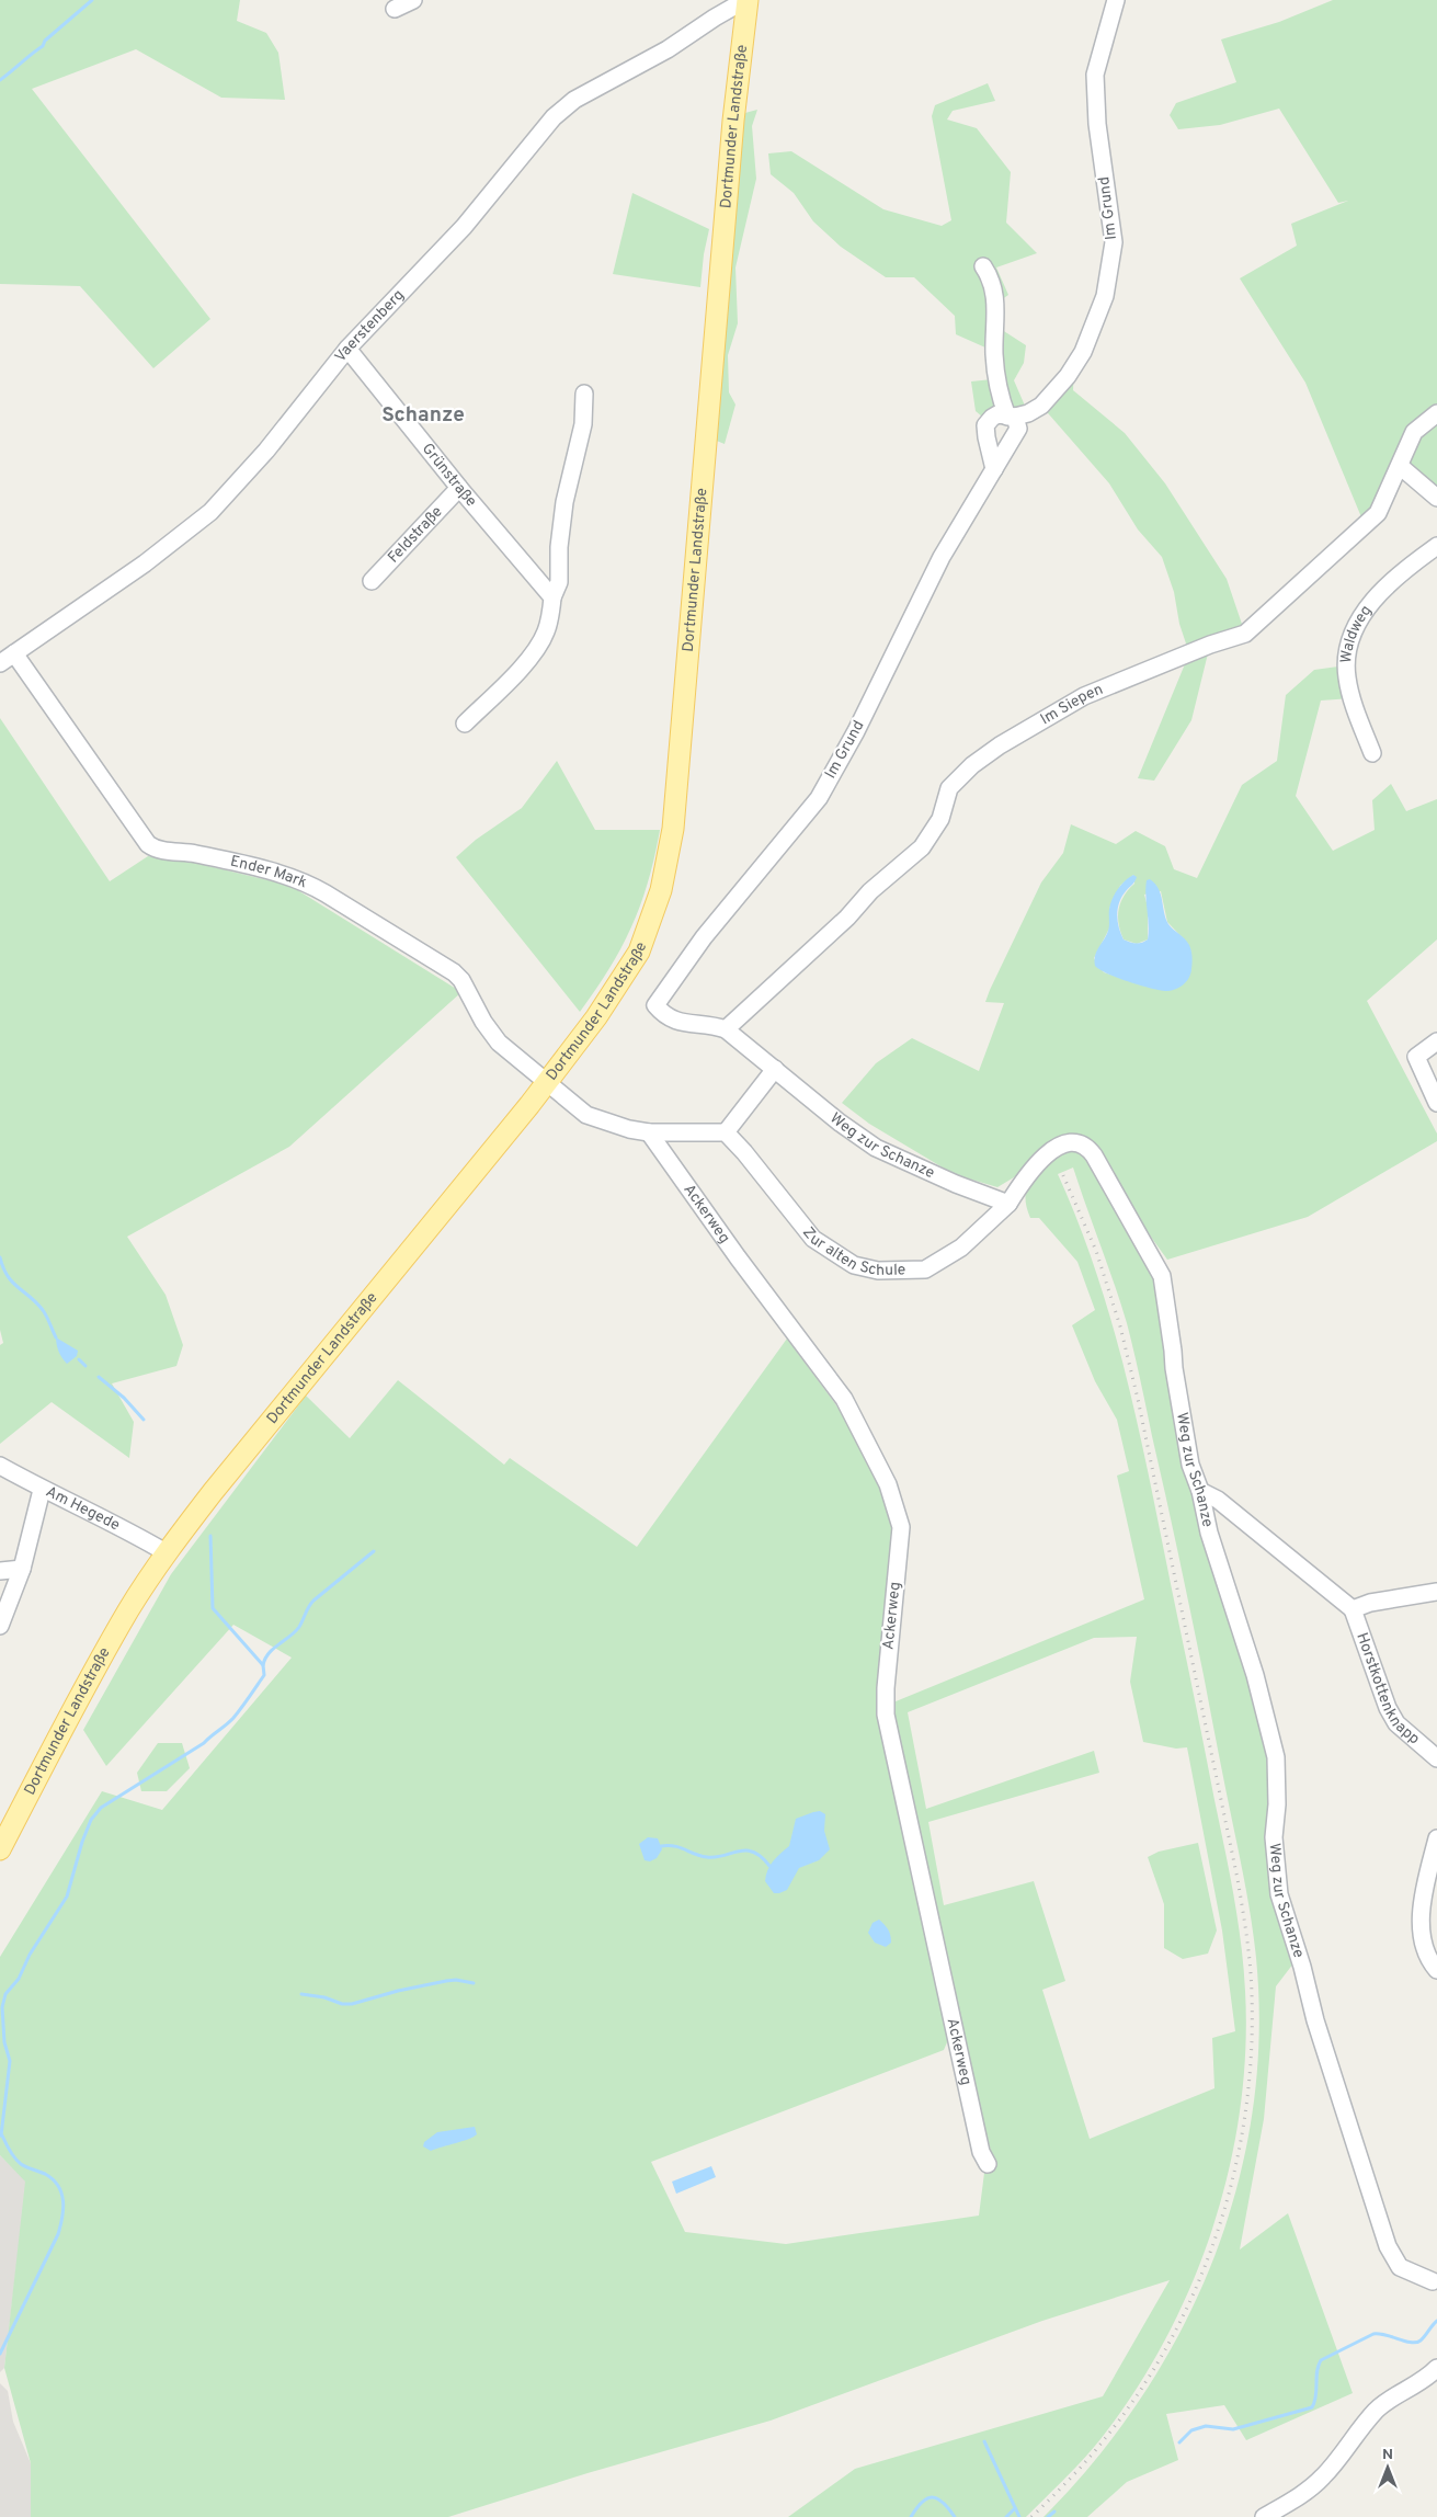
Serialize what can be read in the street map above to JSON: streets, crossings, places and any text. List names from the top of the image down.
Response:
{
  "streets": {
    "main road": ["Dortmunder Landstraße"],
    "street": [
      "Im Grund",
      "Vaerstenberg",
      "Grünstraße",
      "Feldstraße",
      "Waldweg",
      "Im Siepen",
      "Ender Mark",
      "Weg zur Schanze",
      "Ackerweg",
      "Zur alten Schule",
      "Am Hegede",
      "Horstkottenknapp"
    ]
  },
  "crossings": [
    ["Dortmunder Landstraße", "Vaerstenberg"],
    ["Dortmunder Landstraße", "Ender Mark"],
    ["Dortmunder Landstraße", "Am Hegede"],
    ["Im Grund", "Weg zur Schanze"],
    ["Vaerstenberg", "Grünstraße"],
    ["Vaerstenberg", "Ender Mark"],
    ["Grünstraße", "Feldstraße"],
    ["Im Siepen", "Weg zur Schanze"],
    ["Weg zur Schanze", "Zur alten Schule"]
  ],
  "districts": ["Schanze"],
  "north": "top"
}
